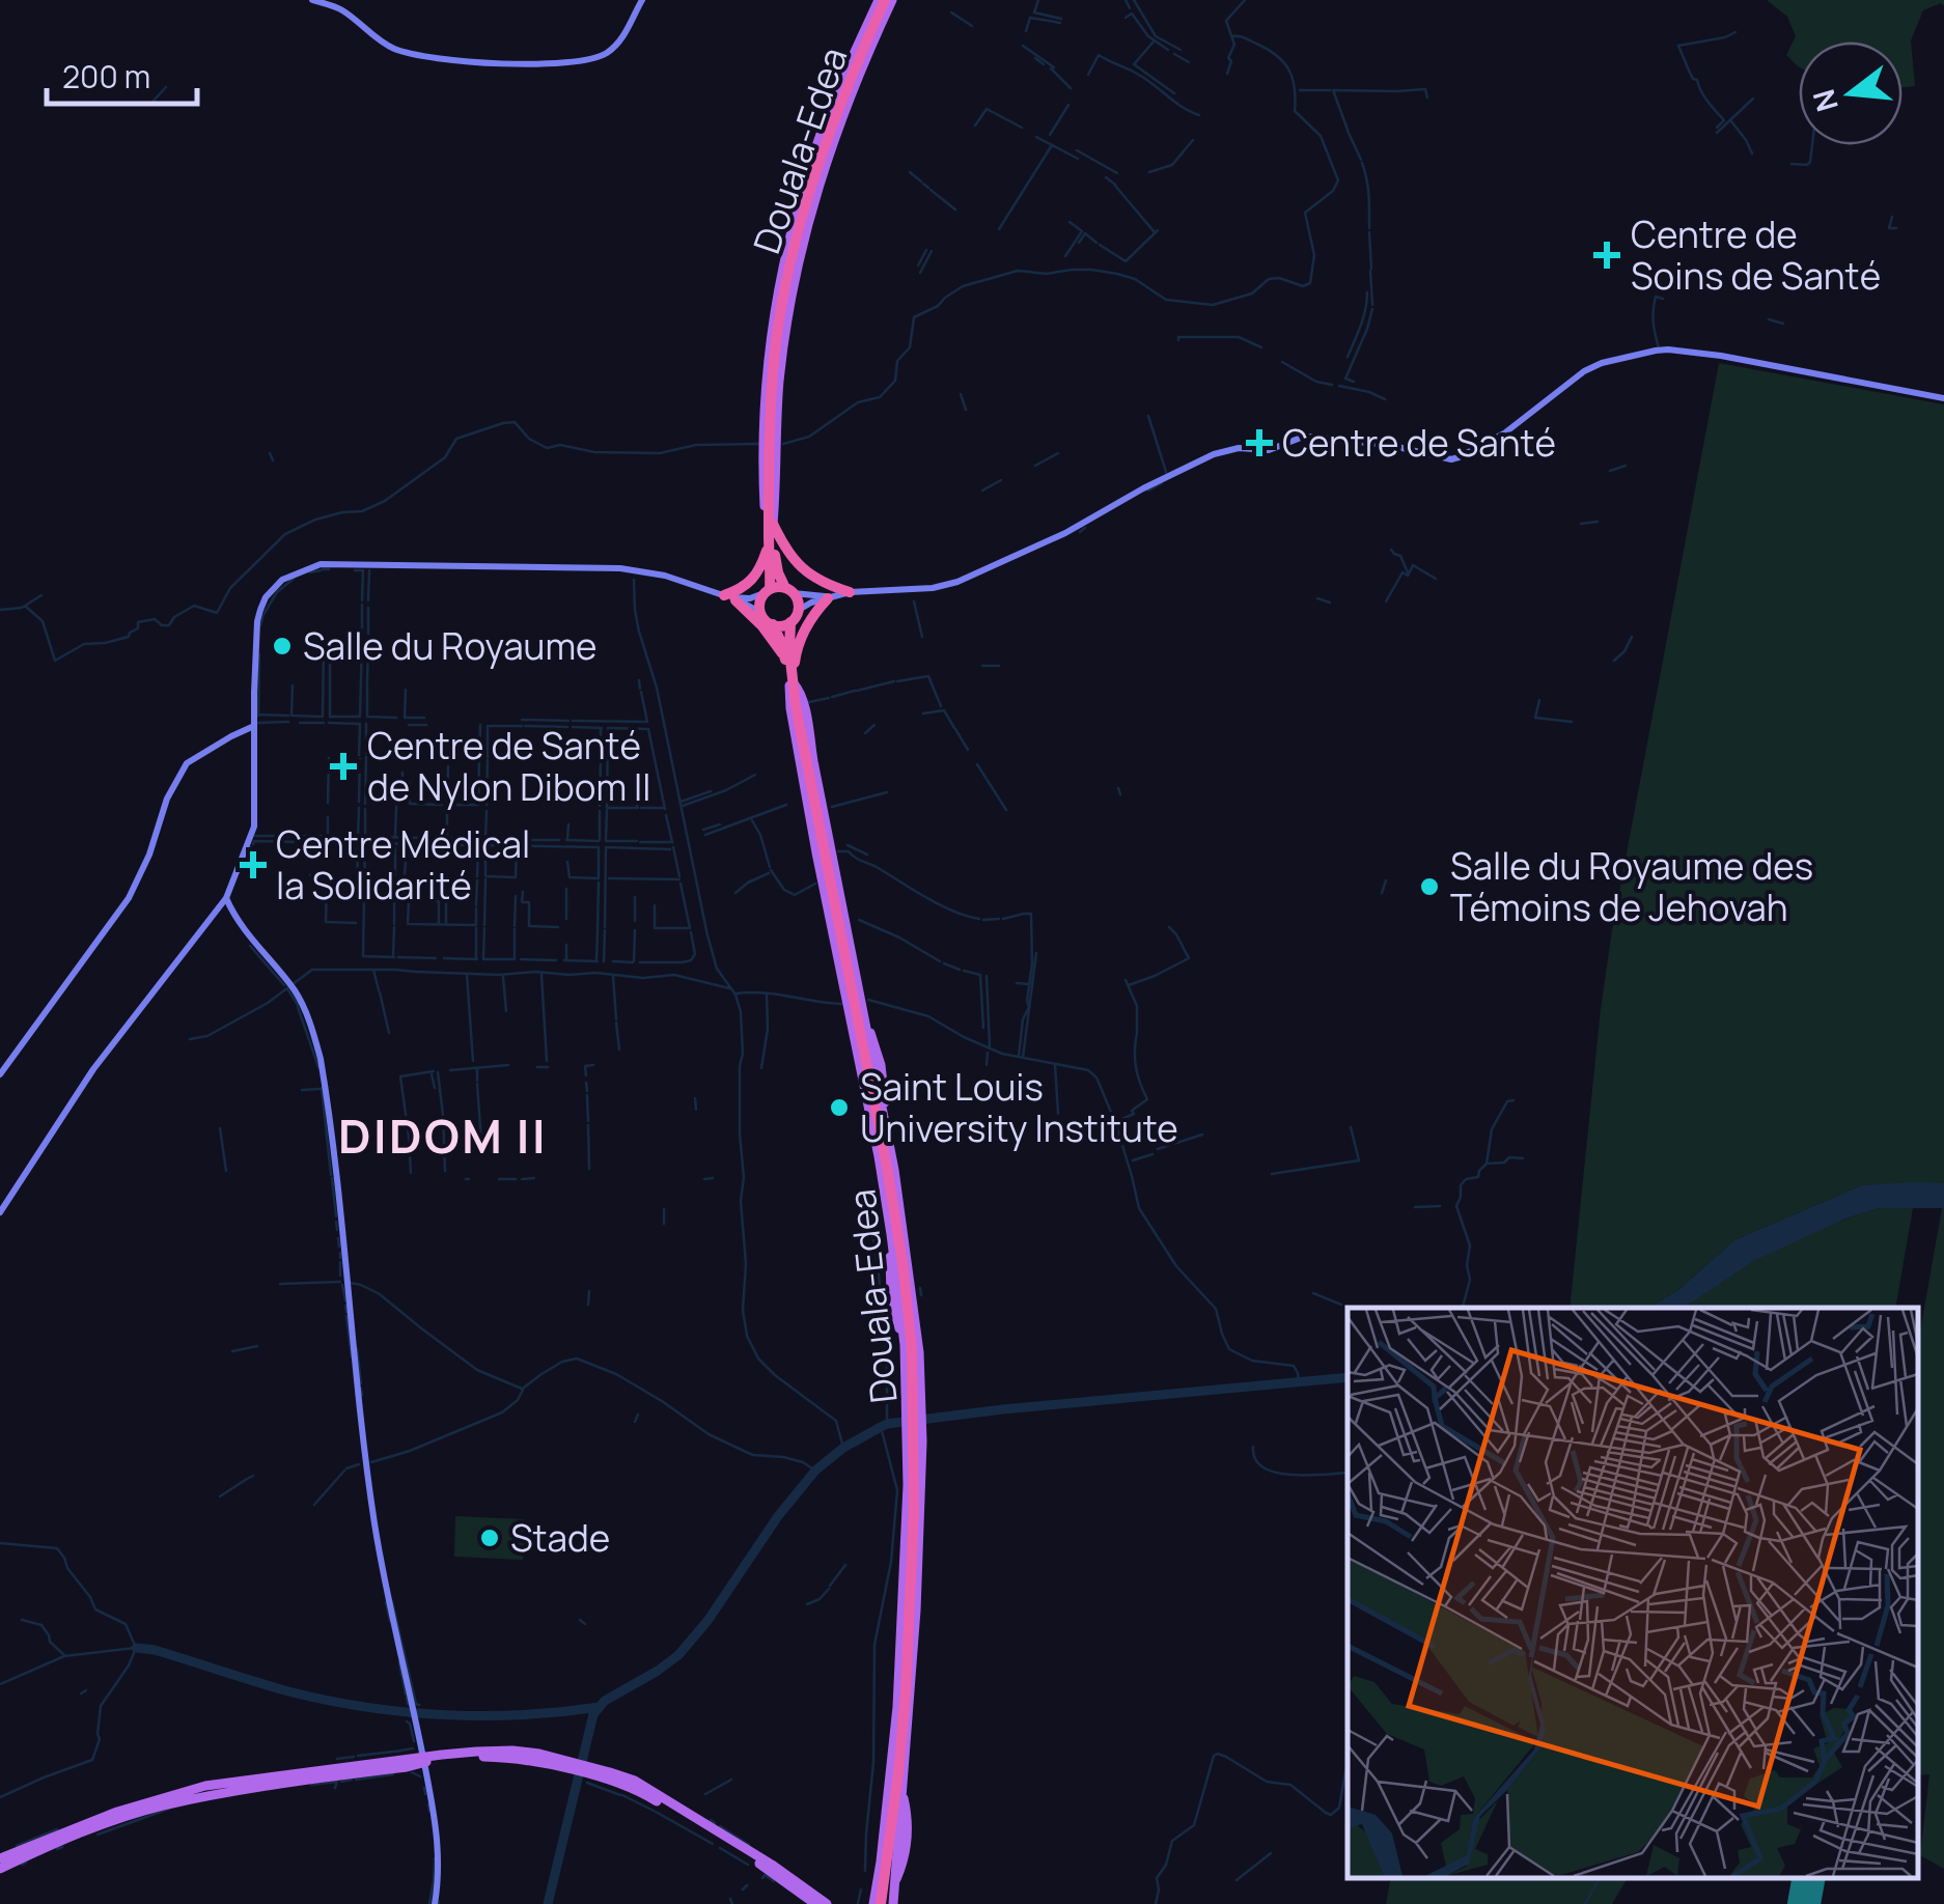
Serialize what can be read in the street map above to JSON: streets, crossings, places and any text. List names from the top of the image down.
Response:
{
  "streets": {
    "highway": ["Douala-Edea"]
  },
  "districts": ["DIDOM II"],
  "places": {
    "health": [
      "Centre de Soins de Santé",
      "Centre de Santé",
      "Centre de Santé de Nylon Dibom II",
      "Centre Médical la Solidarité"
    ],
    "other": [
      "Salle du Royaume",
      "Salle du Royaume des Témoins de Jehovah",
      "Saint Louis University Institute",
      "Stade"
    ]
  },
  "scale_bar": "200 m",
  "north": "left"
}
